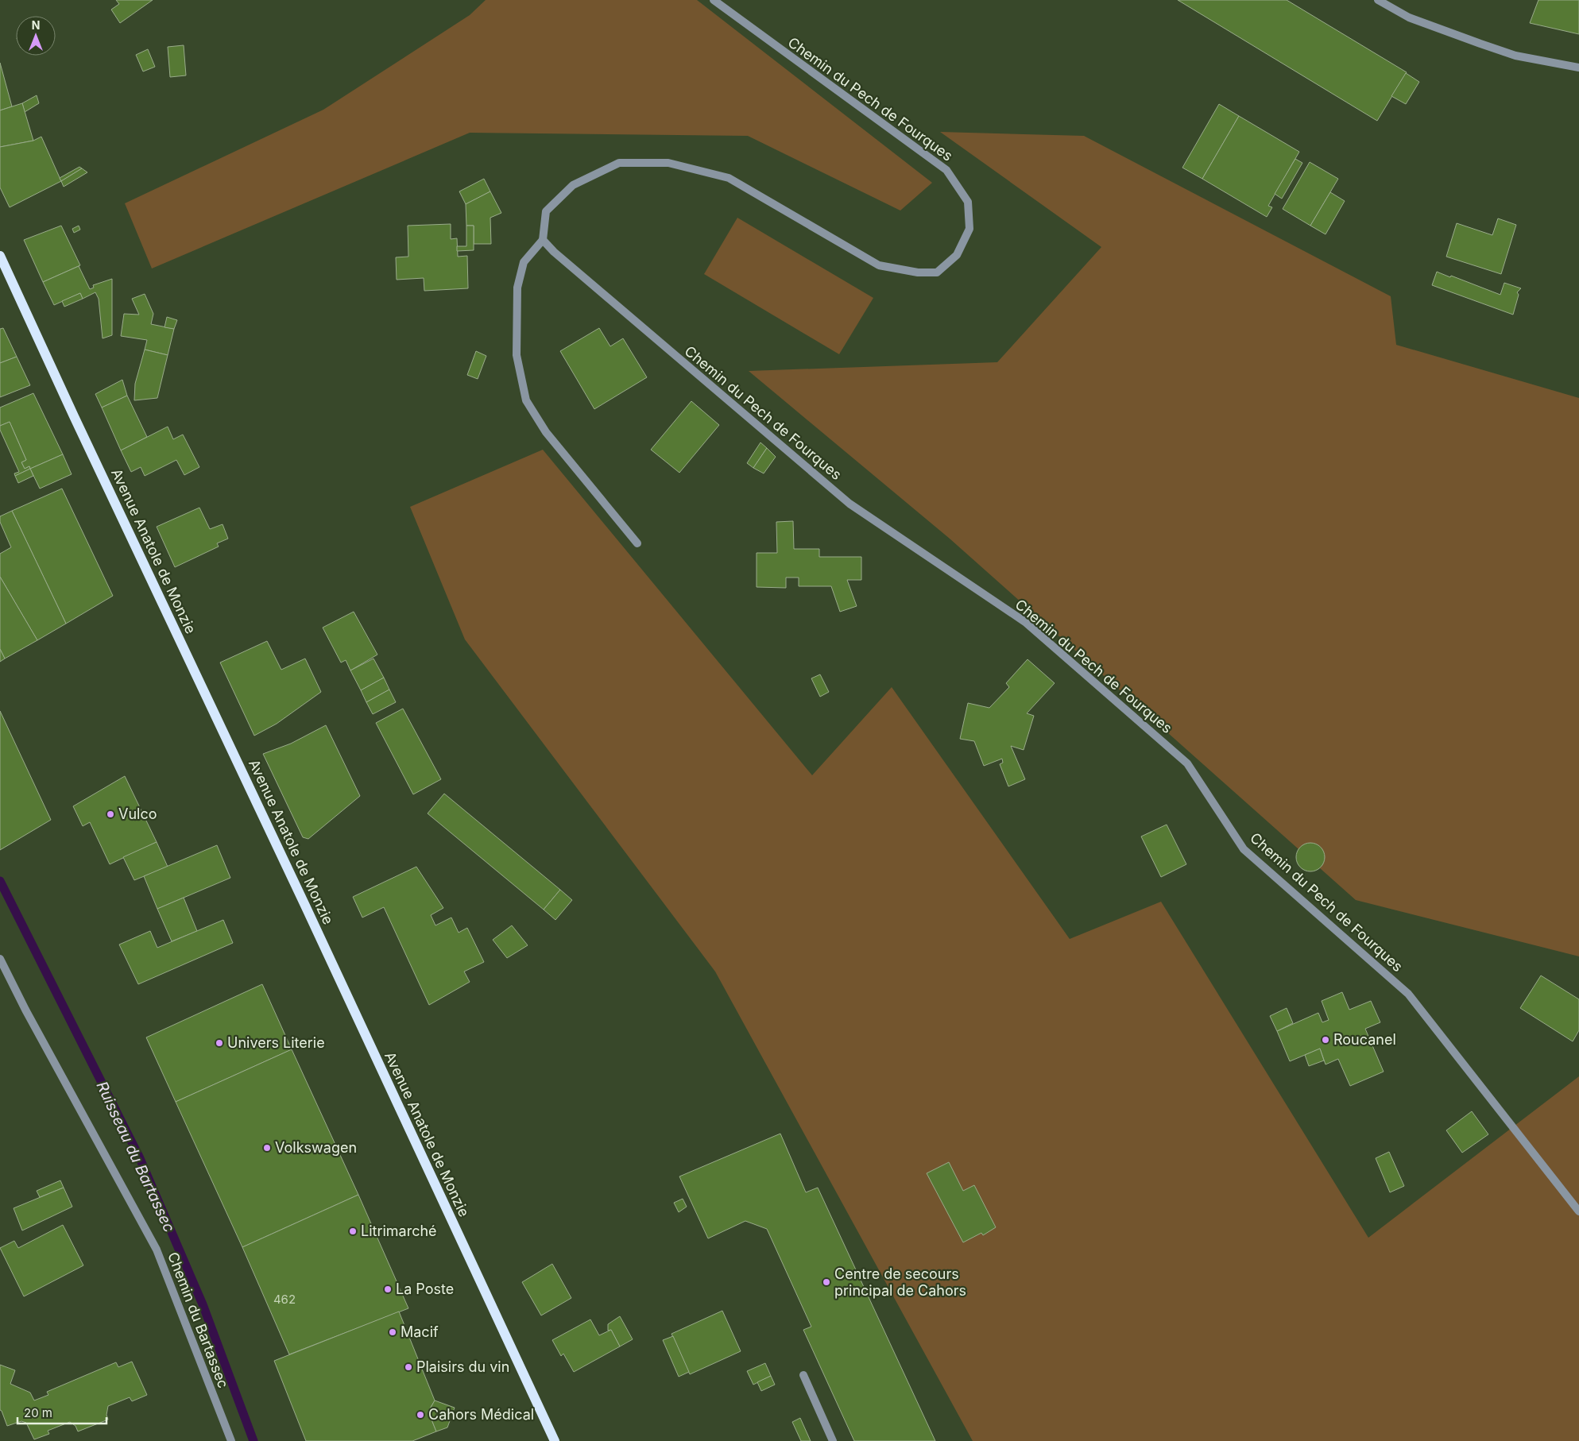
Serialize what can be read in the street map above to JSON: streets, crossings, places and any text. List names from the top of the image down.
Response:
{
  "streets": {
    "main road": ["Avenue Anatole de Monzie"],
    "street": ["Chemin du Pech de Fourques", "Chemin du Bartassec"]
  },
  "water": ["Ruisseau du Bartassec"],
  "places": [
    "Vulco",
    "Roucanel",
    "Univers Literie",
    "Volkswagen",
    "Litrimarché",
    "Centre de secours principal de Cahors",
    "La Poste",
    "Macif",
    "Plaisirs du vin",
    "Cahors Médical"
  ],
  "house_numbers": ["462"],
  "scale_bar": "20 m",
  "north": "top"
}
